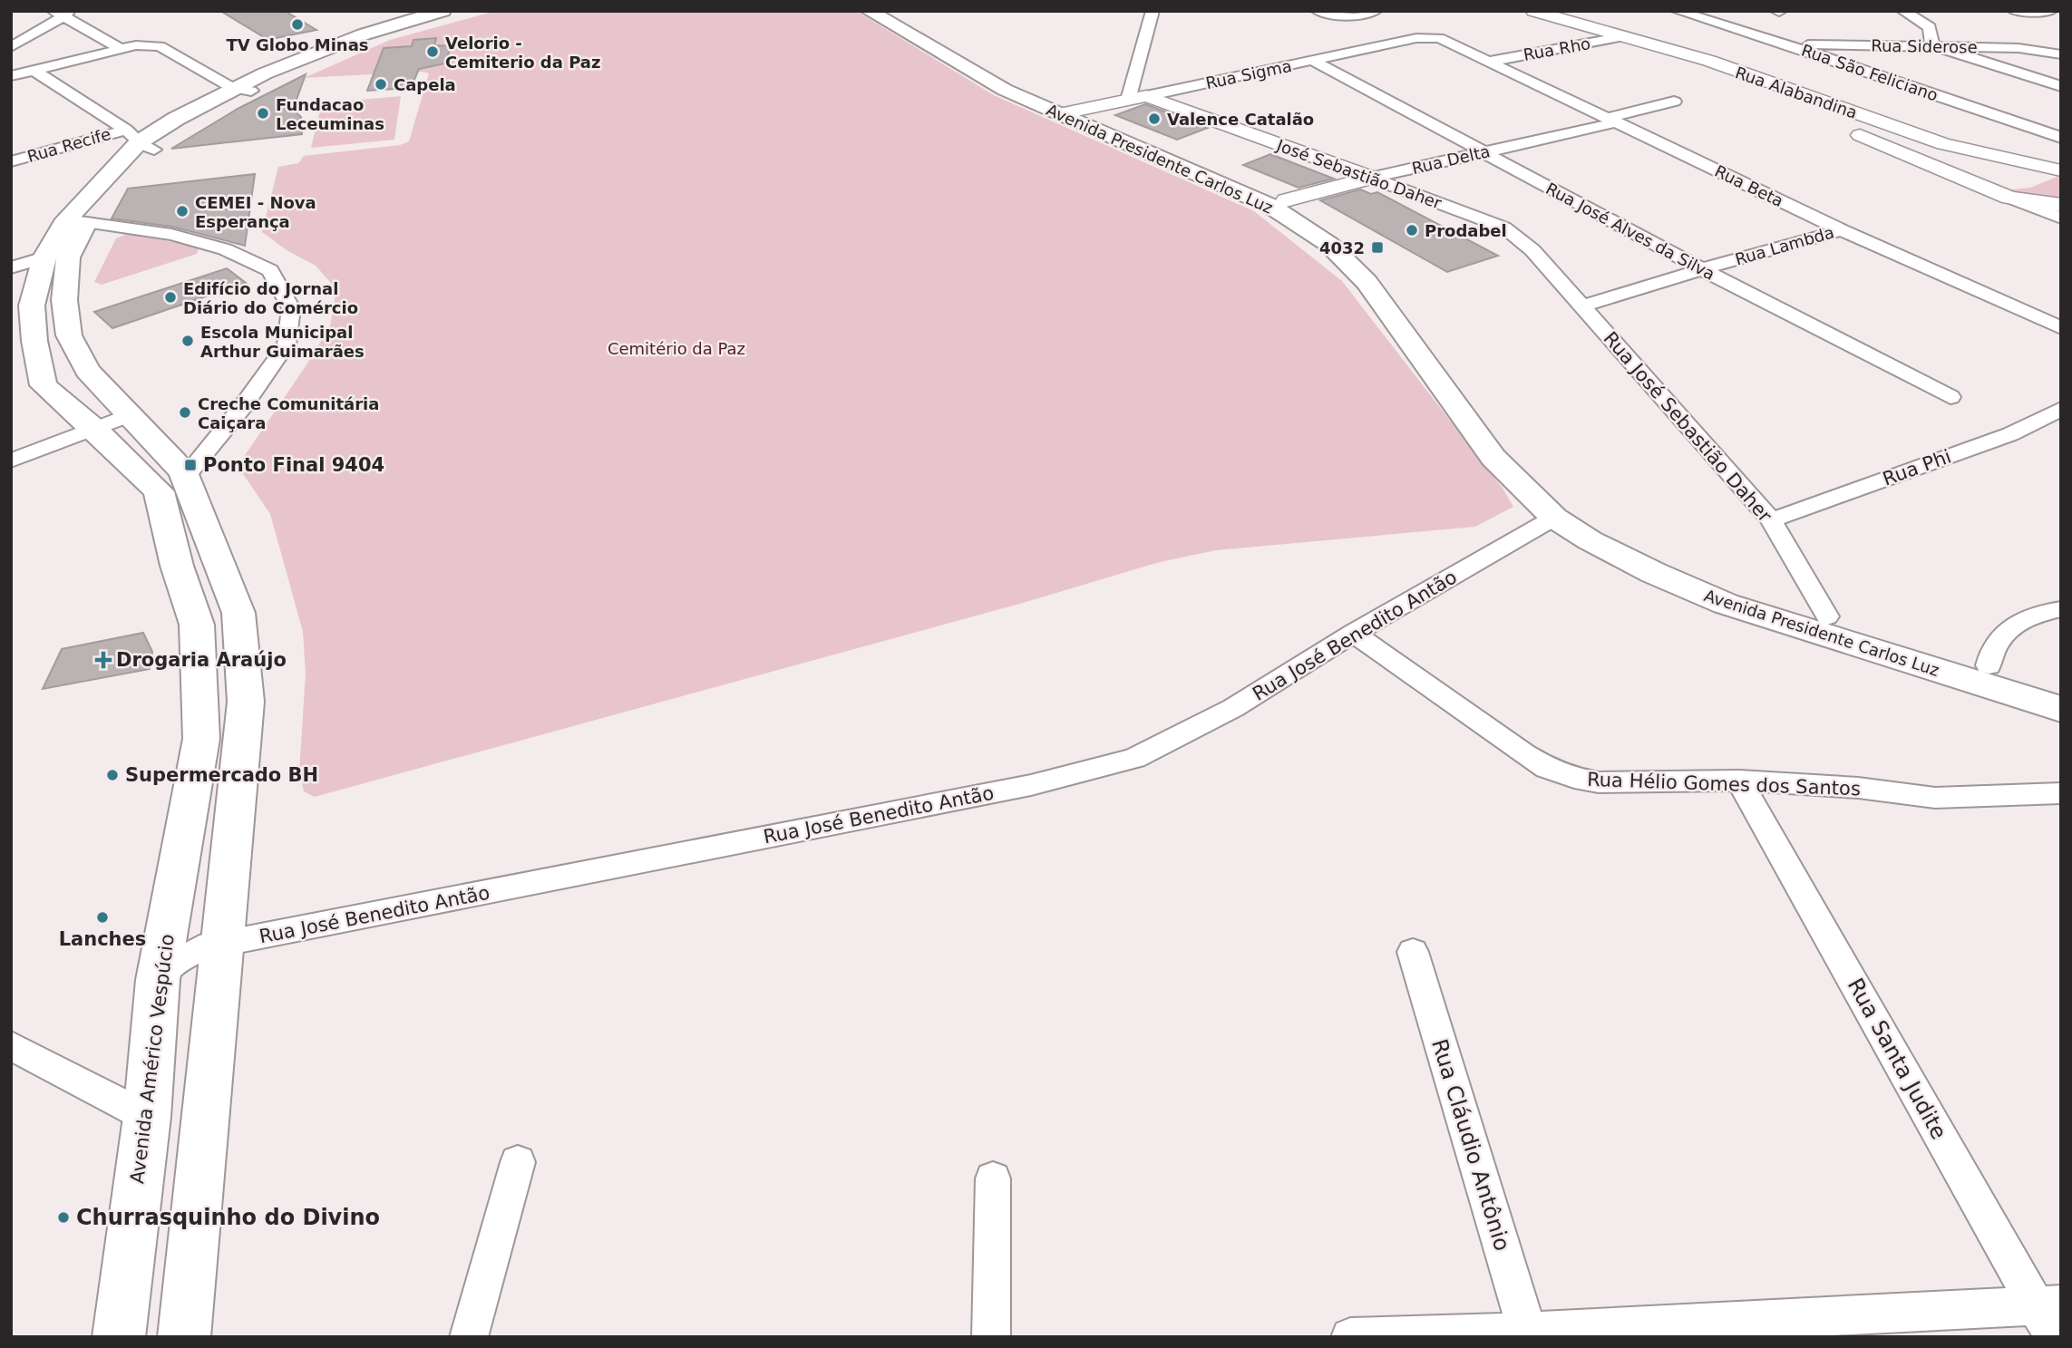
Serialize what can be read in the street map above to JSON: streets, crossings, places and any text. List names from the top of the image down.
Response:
{
  "streets": {
    "main road": ["Avenida Presidente Carlos Luz", "Avenida Américo Vespúcio"],
    "street": [
      "Rua Siderose",
      "Rua Rho",
      "Rua São Feliciano",
      "Rua Sigma",
      "Rua Alabandina",
      "Rua Recife",
      "Rua Delta",
      "José Sebastião Daher",
      "Rua Beta",
      "Rua José Alves da Silva",
      "Rua Lambda",
      "Rua José Sebastião Daher",
      "Rua Phi",
      "Rua José Benedito Antão",
      "Rua Hélio Gomes dos Santos",
      "Rua Santa Judite",
      "Rua Cláudio Antônio"
    ]
  },
  "crossings": [
    ["Rua Siderose", "Rua São Feliciano"],
    ["Rua Rho", "Rua Alabandina"],
    ["Rua Rho", "Rua Beta"],
    ["Rua Sigma", "Avenida Presidente Carlos Luz"],
    ["Rua Sigma", "José Sebastião Daher"],
    ["Rua Sigma", "Rua Beta"],
    ["Rua Sigma", "Rua José Alves da Silva"],
    ["Rua Recife", "Avenida Américo Vespúcio"],
    ["Avenida Presidente Carlos Luz", "Rua Delta"],
    ["Avenida Presidente Carlos Luz", "Rua José Sebastião Daher"],
    ["Avenida Presidente Carlos Luz", "Rua José Benedito Antão"],
    ["Rua Delta", "José Sebastião Daher"],
    ["Rua Delta", "Rua Beta"],
    ["Rua Delta", "Rua José Alves da Silva"],
    ["José Sebastião Daher", "Rua Lambda"],
    ["José Sebastião Daher", "Rua José Sebastião Daher"],
    ["Rua Beta", "Rua Lambda"],
    ["Rua José Alves da Silva", "Rua Lambda"],
    ["Rua Lambda", "Rua José Sebastião Daher"],
    ["Rua José Sebastião Daher", "Rua Phi"],
    ["Rua José Benedito Antão", "Rua Hélio Gomes dos Santos"],
    ["Rua José Benedito Antão", "Avenida Américo Vespúcio"],
    ["Rua Hélio Gomes dos Santos", "Rua Santa Judite"]
  ],
  "parks": ["Cemitério da Paz"],
  "places": {
    "other": [
      "TV Globo Minas",
      "Velorio - Cemiterio da Paz",
      "Capela",
      "Fundacao Leceuminas",
      "Valence Catalão",
      "CEMEI - Nova Esperança",
      "Prodabel",
      "Edifício do Jornal Diário do Comércio",
      "Escola Municipal Arthur Guimarães",
      "Creche Comunitária Caiçara",
      "Supermercado BH",
      "Lanches",
      "Churrasquinho do Divino"
    ],
    "transit": ["4032", "Ponto Final 9404"],
    "health": ["Drogaria Araújo"]
  }
}
